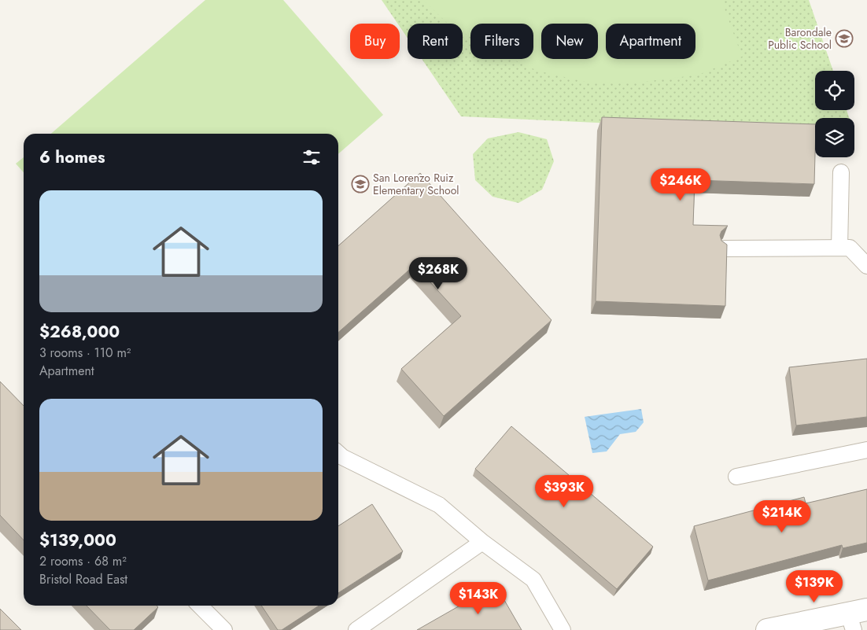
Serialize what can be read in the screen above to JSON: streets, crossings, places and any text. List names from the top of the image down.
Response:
{
  "places": {
    "school or university": ["Barondale Public School", "San Lorenzo Ruiz Elementary School"]
  },
  "page": {
    "chip": [
      "Buy",
      "Rent",
      "Filters",
      "New",
      "Apartment"
    ],
    "heading": "6 homes",
    "price": [
      "$246K",
      "$268K",
      "$393K",
      "$214K",
      "$139K",
      "$143K"
    ],
    "list": [
      {
        "name": "$268,000",
        "note": "3 rooms · 110 m² · Apartment"
      },
      {
        "name": "$139,000",
        "note": "2 rooms · 68 m² · Bristol Road East"
      }
    ]
  }
}
